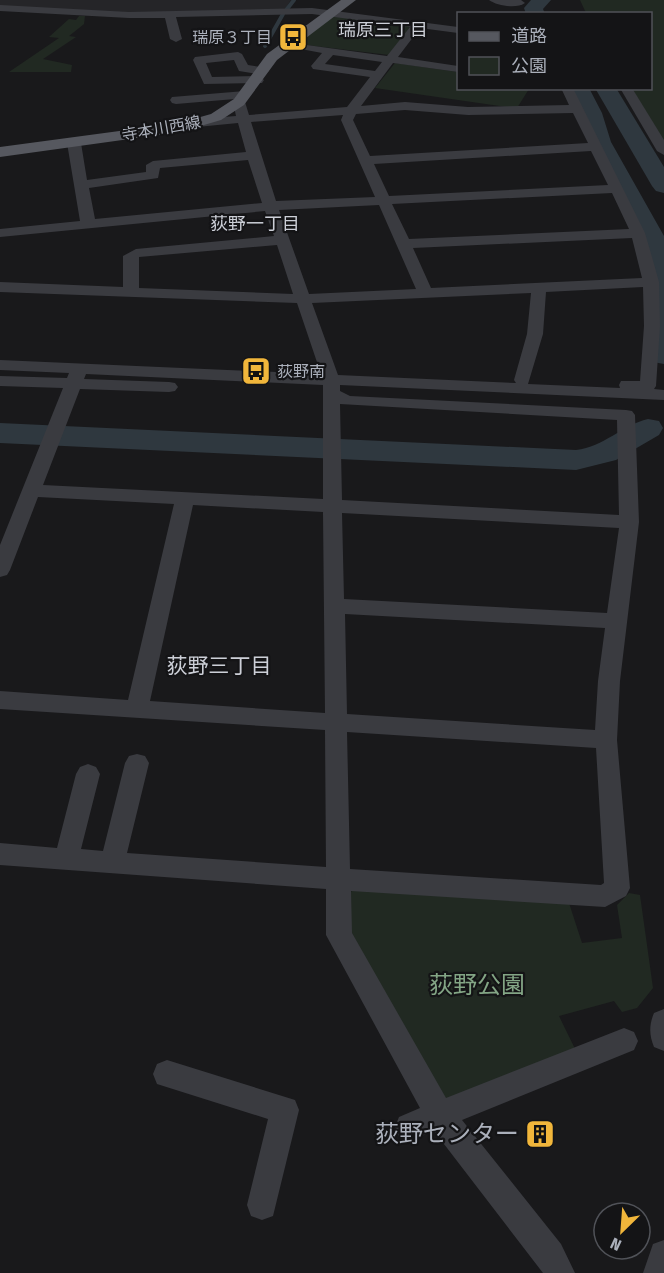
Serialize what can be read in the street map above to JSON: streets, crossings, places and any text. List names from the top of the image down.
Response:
{
  "streets": {
    "main road": ["寺本川西線"]
  },
  "districts": ["瑞原三丁目", "荻野一丁目", "荻野三丁目"],
  "parks": ["荻野公園"],
  "places": {
    "bus stop": ["瑞原３丁目", "荻野南"],
    "building": ["荻野センター"]
  },
  "legend": ["道路", "公園"],
  "north": "bottom left"
}
